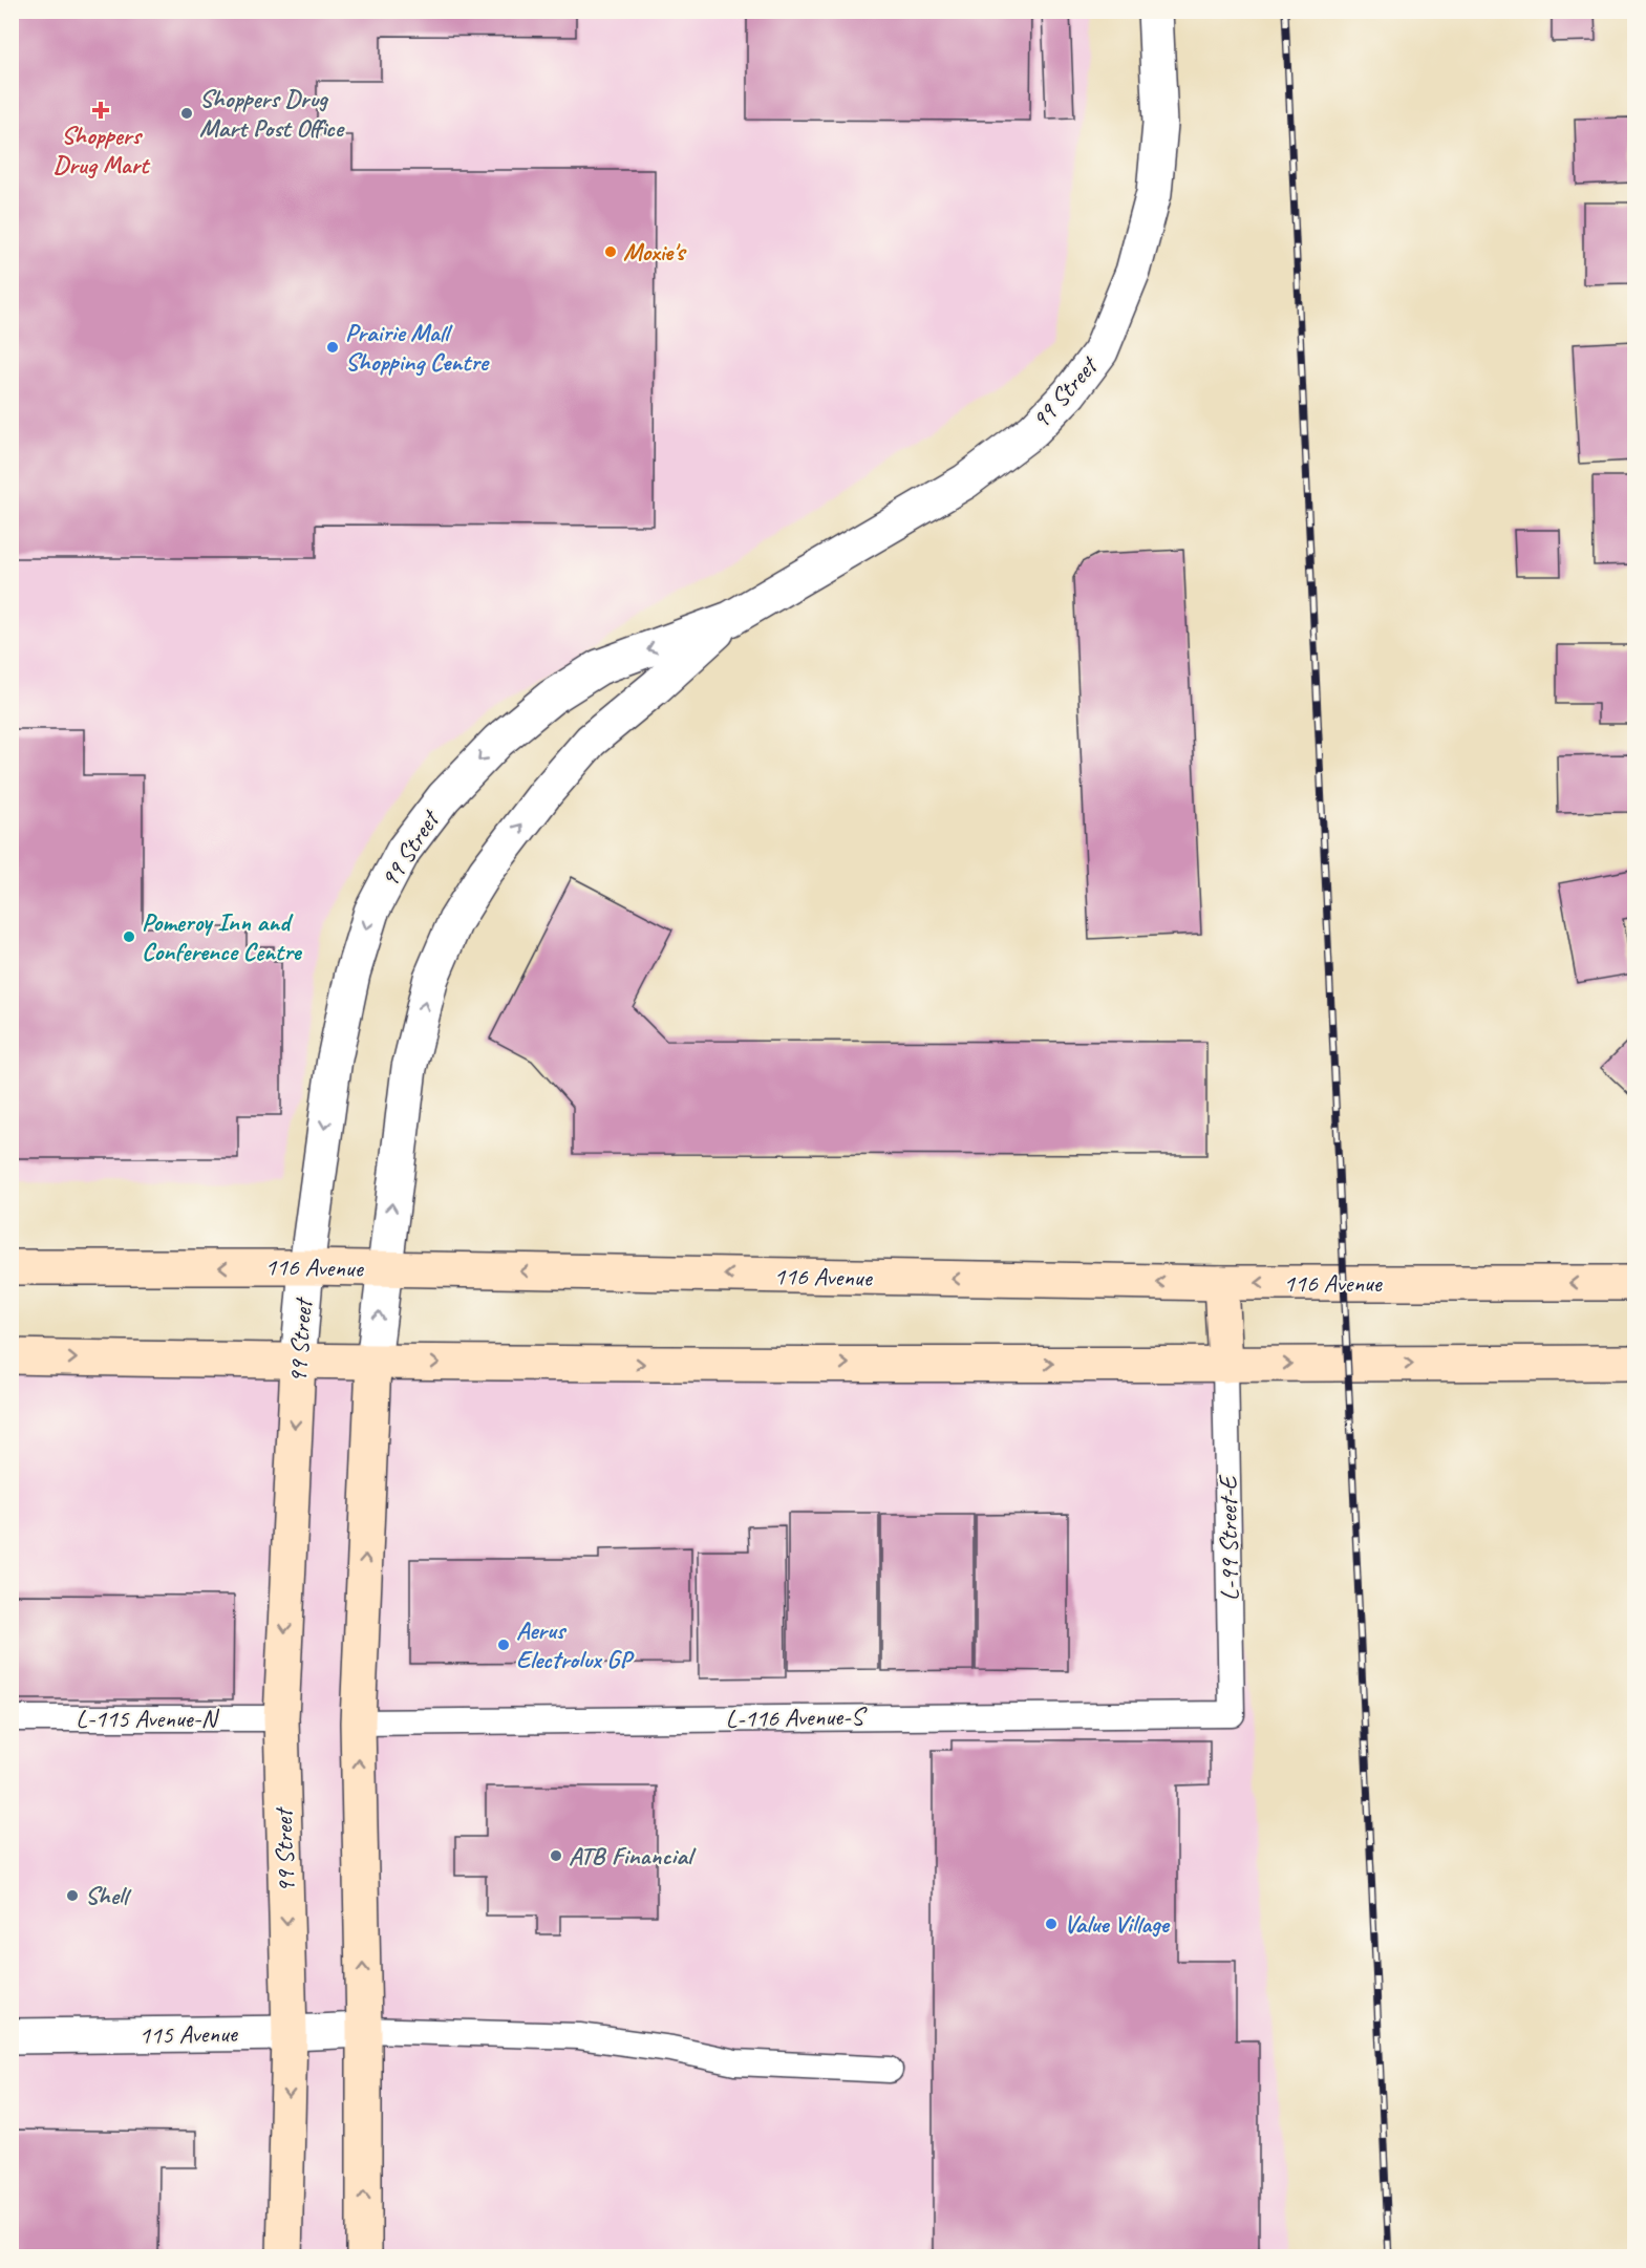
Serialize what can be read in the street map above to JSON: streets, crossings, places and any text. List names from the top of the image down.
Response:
{
  "streets": {
    "main road": ["99 Street", "116 Avenue"],
    "street": ["115 Avenue"],
    "lane": ["L-99 Street-E", "L-116 Avenue-S", "L-115 Avenue-N"]
  },
  "crossings": [
    ["99 Street", "116 Avenue"],
    ["99 Street", "L-116 Avenue-S"],
    ["99 Street", "L-115 Avenue-N"],
    ["99 Street", "115 Avenue"],
    ["L-99 Street-E", "L-116 Avenue-S"]
  ],
  "places": {
    "health": ["Shoppers Drug Mart"],
    "other": [
      "Shoppers Drug Mart Post Office",
      "Moxie's",
      "Prairie Mall Shopping Centre",
      "Pomeroy Inn and Conference Centre",
      "Aerus Electrolux GP",
      "ATB Financial",
      "Shell",
      "Value Village"
    ]
  }
}
